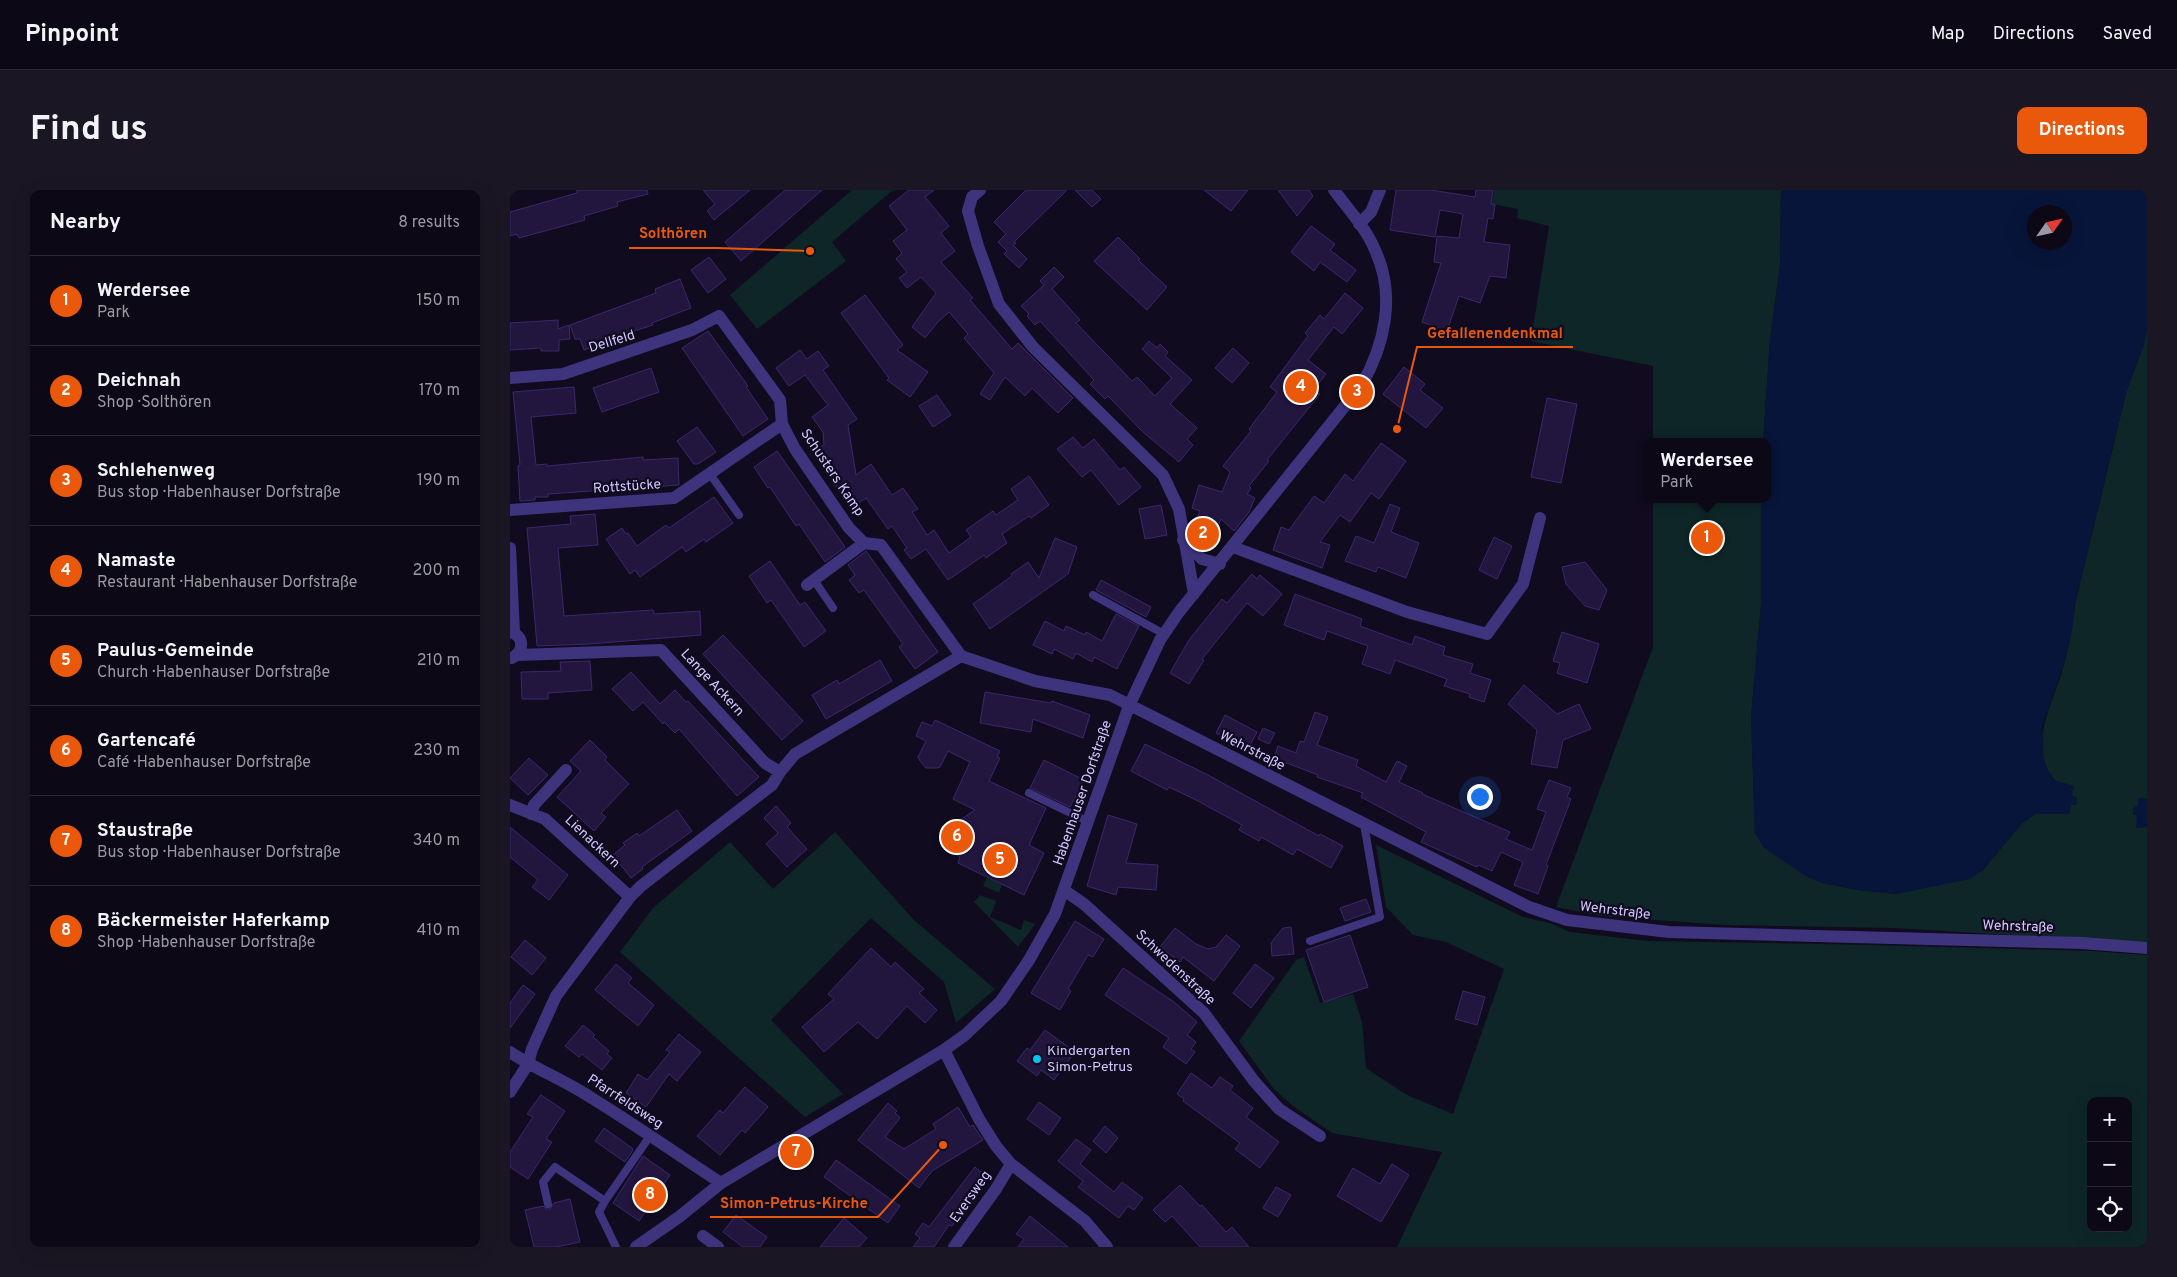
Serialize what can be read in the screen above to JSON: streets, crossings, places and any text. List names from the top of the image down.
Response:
{
  "streets": {
    "street": [
      "Dellfeld",
      "Schusters Kamp",
      "Rottstücke",
      "Lange Ackern",
      "Wehrstraße",
      "Habenhauser Dorfstraße",
      "Lienackern",
      "Schwedenstraße",
      "Pfarrfeldsweg",
      "Eversweg"
    ]
  },
  "crossings": [
    ["Dellfeld", "Schusters Kamp"],
    ["Schusters Kamp", "Rottstücke"],
    ["Schusters Kamp", "Wehrstraße"],
    ["Wehrstraße", "Habenhauser Dorfstraße"],
    ["Habenhauser Dorfstraße", "Schwedenstraße"],
    ["Habenhauser Dorfstraße", "Pfarrfeldsweg"]
  ],
  "places": [
    "Solthören",
    "Gefallenendenkmal",
    "Kindergarten Simon-Petrus",
    "Simon-Petrus-Kirche"
  ],
  "north": "top right",
  "page": {
    "header": "Pinpoint",
    "nav": ["Map", "Directions", "Saved"],
    "buttons": "Directions",
    "title": "Find us",
    "heading": ["Nearby", "8 results"],
    "list": [
      {
        "mark": "1",
        "name": "Werdersee",
        "note": "Park",
        "value": "150 m"
      },
      {
        "mark": "2",
        "name": "Deichnah",
        "note": "Shop · Solthören",
        "value": "170 m"
      },
      {
        "mark": "3",
        "name": "Schlehenweg",
        "note": "Bus stop · Habenhauser Dorfstraße",
        "value": "190 m"
      },
      {
        "mark": "4",
        "name": "Namaste",
        "note": "Restaurant · Habenhauser Dorfstraße",
        "value": "200 m"
      },
      {
        "mark": "5",
        "name": "Paulus-Gemeinde",
        "note": "Church · Habenhauser Dorfstraße",
        "value": "210 m"
      },
      {
        "mark": "6",
        "name": "Gartencafé",
        "note": "Café · Habenhauser Dorfstraße",
        "value": "230 m"
      },
      {
        "mark": "7",
        "name": "Staustraße",
        "note": "Bus stop · Habenhauser Dorfstraße",
        "value": "340 m"
      },
      {
        "mark": "8",
        "name": "Bäckermeister Haferkamp",
        "note": "Shop · Habenhauser Dorfstraße",
        "value": "410 m"
      }
    ],
    "pins": [
      "4",
      "3",
      "2",
      "1",
      "6",
      "5",
      "7",
      "8"
    ],
    "popup": ["Werdersee", "Park"],
    "map_buttons": ["+", "−"]
  }
}
